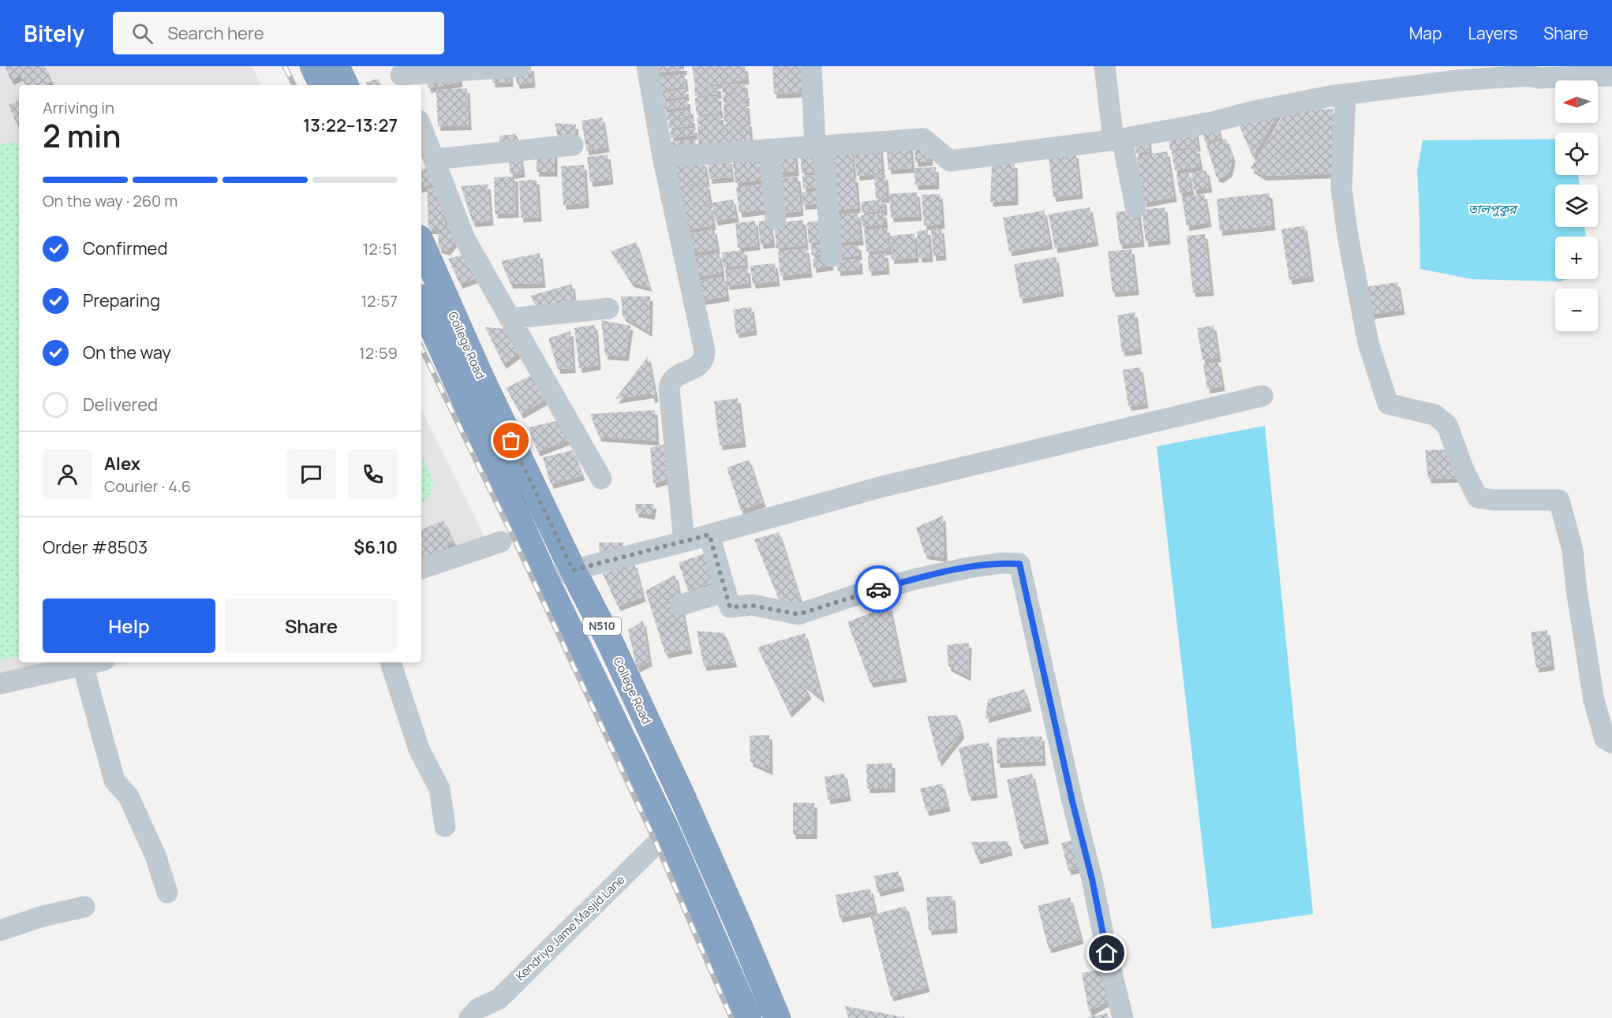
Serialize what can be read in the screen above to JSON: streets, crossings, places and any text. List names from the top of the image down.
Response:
{
  "streets": {
    "highway": ["College Road", "N510"],
    "street": ["Kendriyo Jame Masjid Lane"]
  },
  "crossings": [
    ["College Road", "Kendriyo Jame Masjid Lane"]
  ],
  "water": ["তালপুকুর"],
  "north": "left",
  "page": {
    "header": "Bitely",
    "search": "Search here",
    "nav": ["Map", "Layers", "Share"],
    "map_buttons": ["+", "−"],
    "heading": ["2 min", "Arriving in", "13:22–13:27"],
    "panel": [
      "Alex",
      "Courier · 4.6",
      "Order #8503",
      "$6.10"
    ],
    "bar": "On the way · 260 m",
    "list": [
      ["Confirmed", "12:51"],
      ["Preparing", "12:57"],
      ["On the way", "12:59"],
      "Delivered"
    ],
    "buttons": ["Help", "Share"]
  }
}
